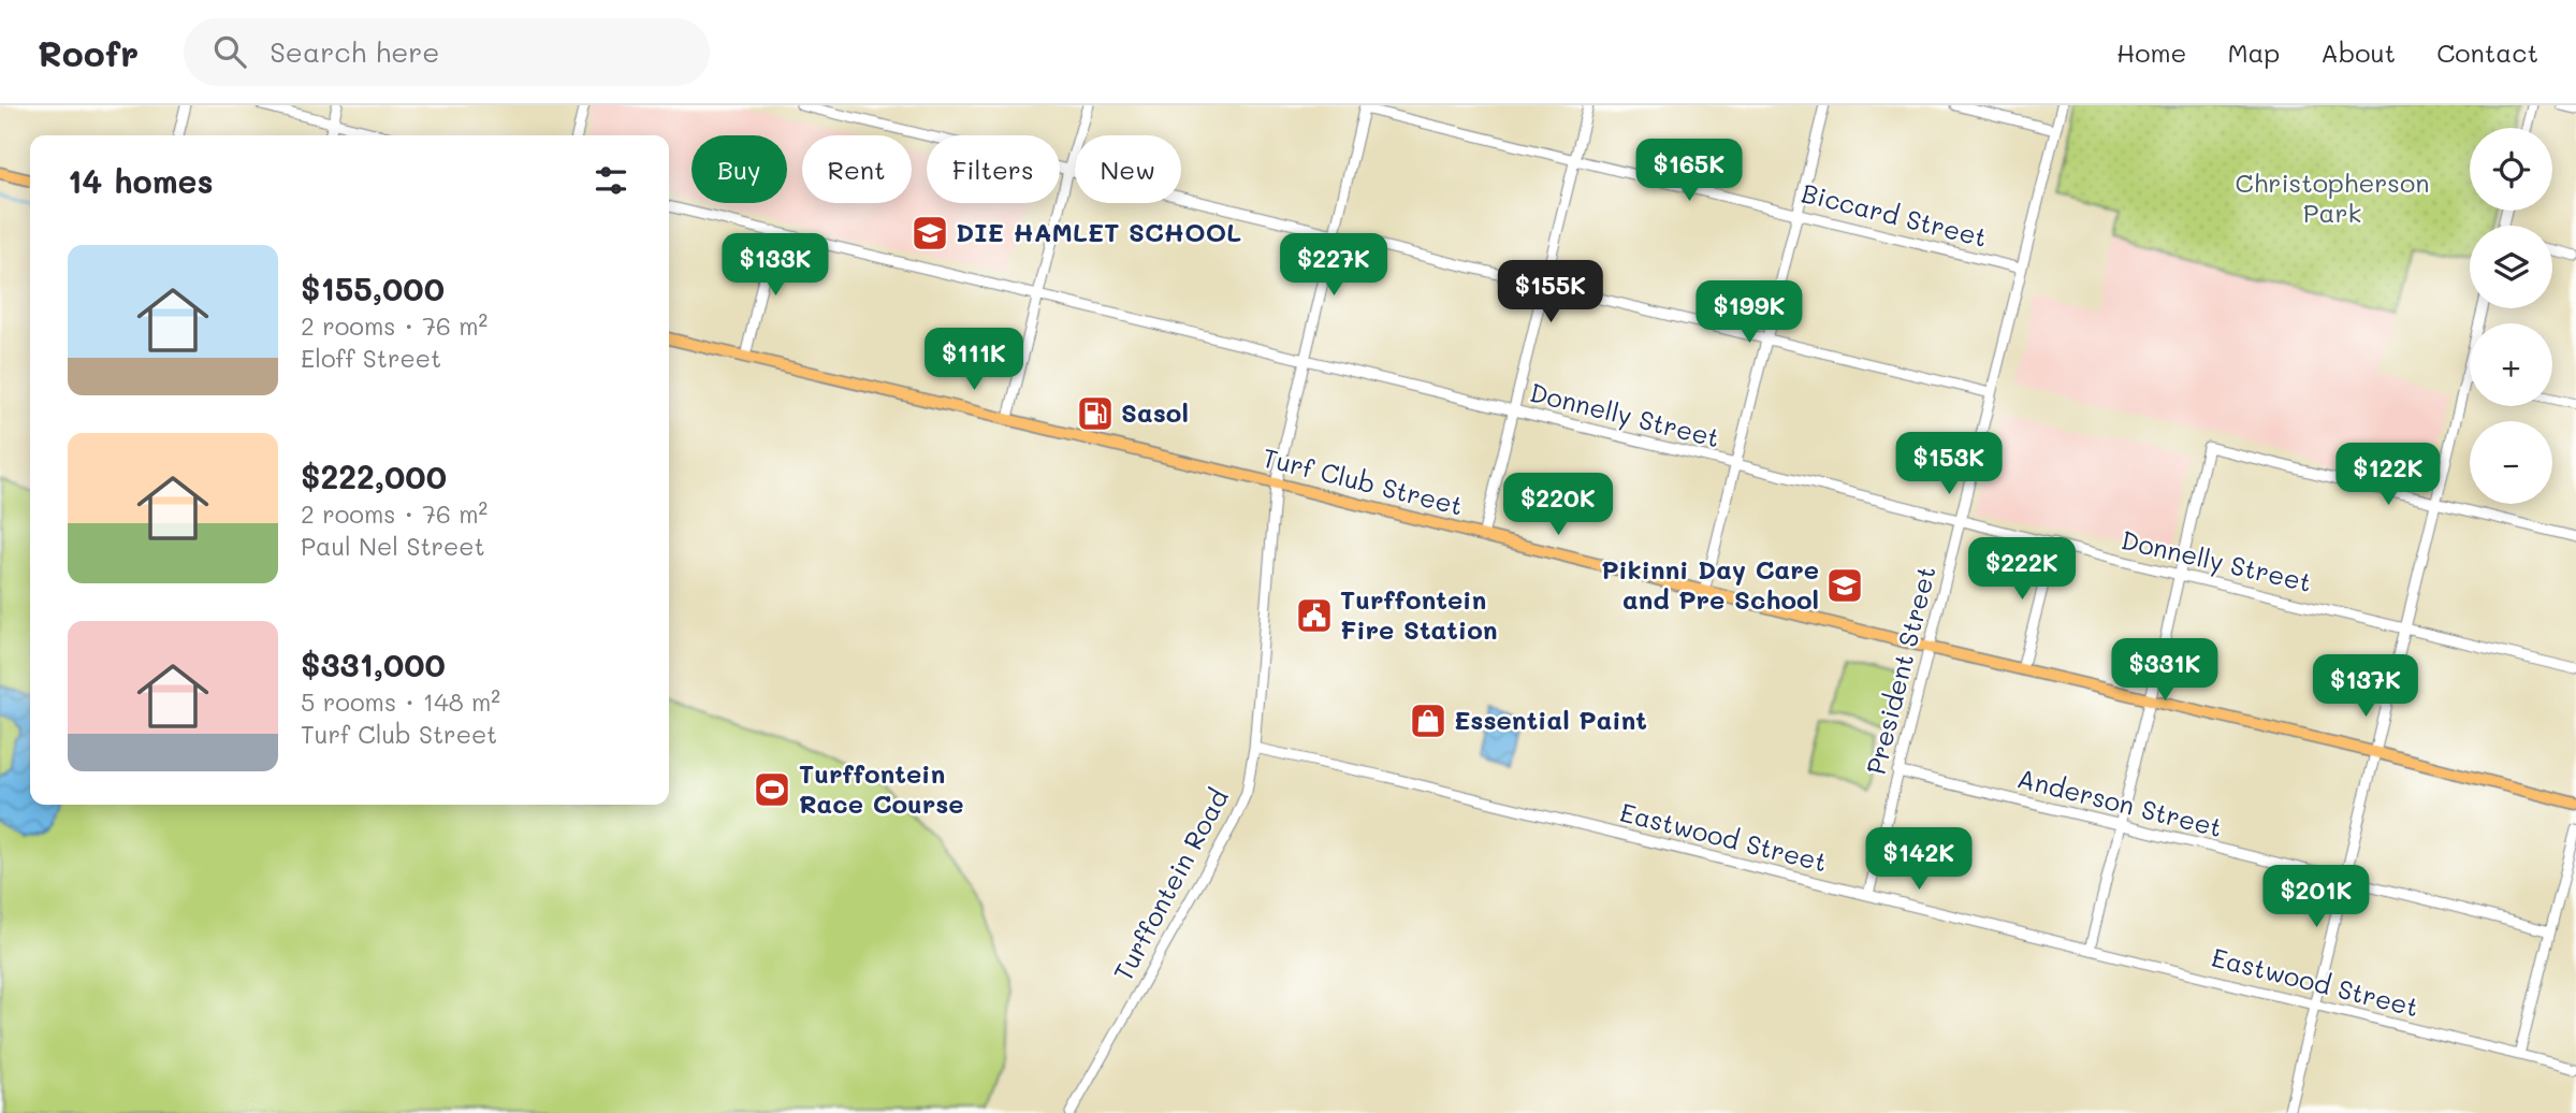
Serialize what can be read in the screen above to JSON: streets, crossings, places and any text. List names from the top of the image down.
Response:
{
  "streets": {
    "main road": ["Turf Club Street"],
    "street": [
      "Biccard Street",
      "Donnelly Street",
      "President Street",
      "Anderson Street",
      "Eastwood Street",
      "Turffontein Road"
    ]
  },
  "crossings": [
    ["Biccard Street", "President Street"],
    ["Biccard Street", "Turffontein Road"],
    ["Donnelly Street", "President Street"],
    ["Donnelly Street", "Turffontein Road"],
    ["Turf Club Street", "President Street"],
    ["Turf Club Street", "Turffontein Road"],
    ["President Street", "Anderson Street"],
    ["President Street", "Eastwood Street"],
    ["Eastwood Street", "Turffontein Road"]
  ],
  "parks": ["Christopherson Park"],
  "places": {
    "school or university": ["DIE HAMLET SCHOOL", "Pikinni Day Care and Pre School"],
    "fuel station": ["Sasol"],
    "public building": ["Turffontein Fire Station"],
    "shop": ["Essential Paint"],
    "sports": ["Turffontein Race Course"]
  },
  "page": {
    "header": "Roofr",
    "search": "Search here",
    "nav": [
      "Home",
      "Map",
      "About",
      "Contact"
    ],
    "map_buttons": ["+", "−"],
    "chip": [
      "Buy",
      "Rent",
      "Filters",
      "New"
    ],
    "heading": "14 homes",
    "price": [
      "$165K",
      "$133K",
      "$227K",
      "$155K",
      "$199K",
      "$111K",
      "$153K",
      "$122K",
      "$220K",
      "$222K",
      "$331K",
      "$137K",
      "$142K",
      "$201K"
    ],
    "list": [
      {
        "name": "$155,000",
        "note": "2 rooms · 76 m² · Eloff Street"
      },
      {
        "name": "$222,000",
        "note": "2 rooms · 76 m² · Paul Nel Street"
      },
      {
        "name": "$331,000",
        "note": "5 rooms · 148 m² · Turf Club Street"
      }
    ]
  }
}
